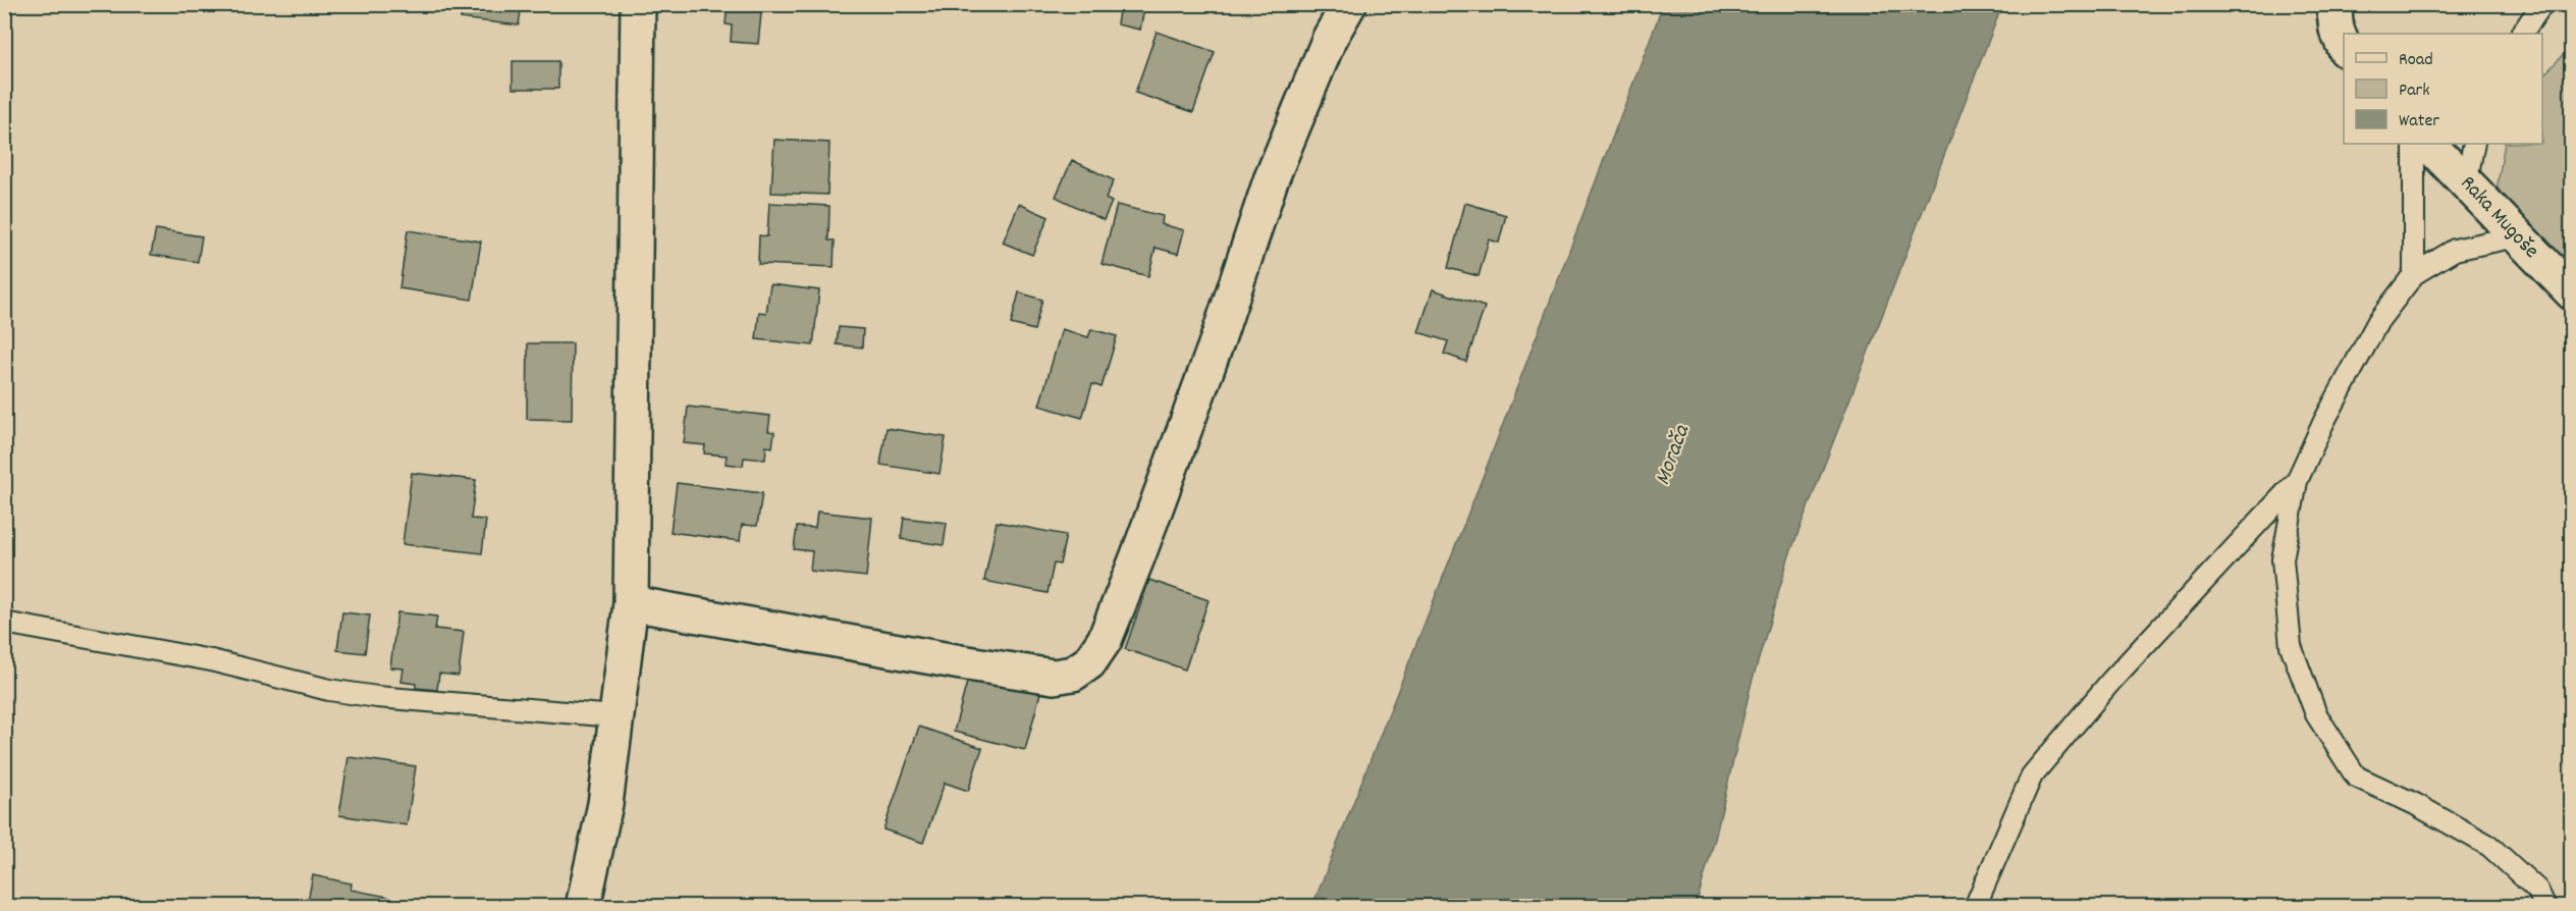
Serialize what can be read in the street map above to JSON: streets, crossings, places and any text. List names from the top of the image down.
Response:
{
  "streets": {
    "street": ["Raka Mugoše"]
  },
  "water": ["Morača"],
  "legend": ["Road", "Park", "Water"]
}
